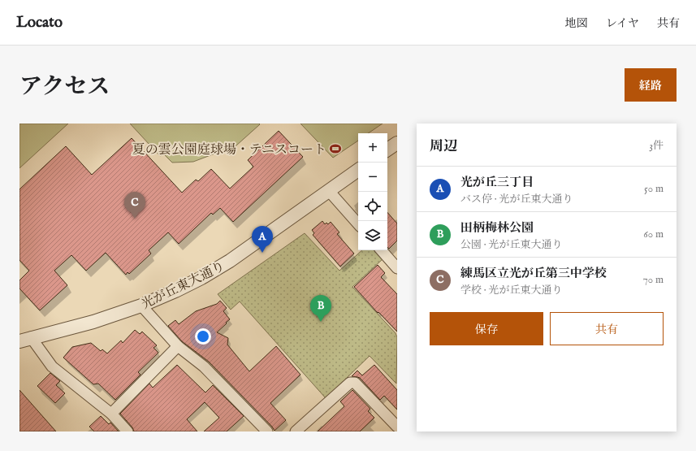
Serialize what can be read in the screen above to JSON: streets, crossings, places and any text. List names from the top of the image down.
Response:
{
  "streets": {
    "street": ["光が丘東大通り"]
  },
  "places": {
    "sports": ["夏の雲公園庭球場・テニスコート"]
  },
  "page": {
    "header": "Locato",
    "nav": ["地図", "レイヤ", "共有"],
    "title": "アクセス",
    "buttons": [
      "経路",
      ["保存", "共有"]
    ],
    "heading": ["周辺", "3件"],
    "map_buttons": ["+", "−"],
    "list": [
      {
        "mark": "A",
        "name": "光が丘三丁目",
        "note": "バス停 · 光が丘東大通り",
        "value": "50 m"
      },
      {
        "mark": "B",
        "name": "田柄梅林公園",
        "note": "公園 · 光が丘東大通り",
        "value": "60 m"
      },
      {
        "mark": "C",
        "name": "練馬区立光が丘第三中学校",
        "note": "学校 · 光が丘東大通り",
        "value": "70 m"
      }
    ],
    "pins": ["C", "A", "B"]
  }
}
